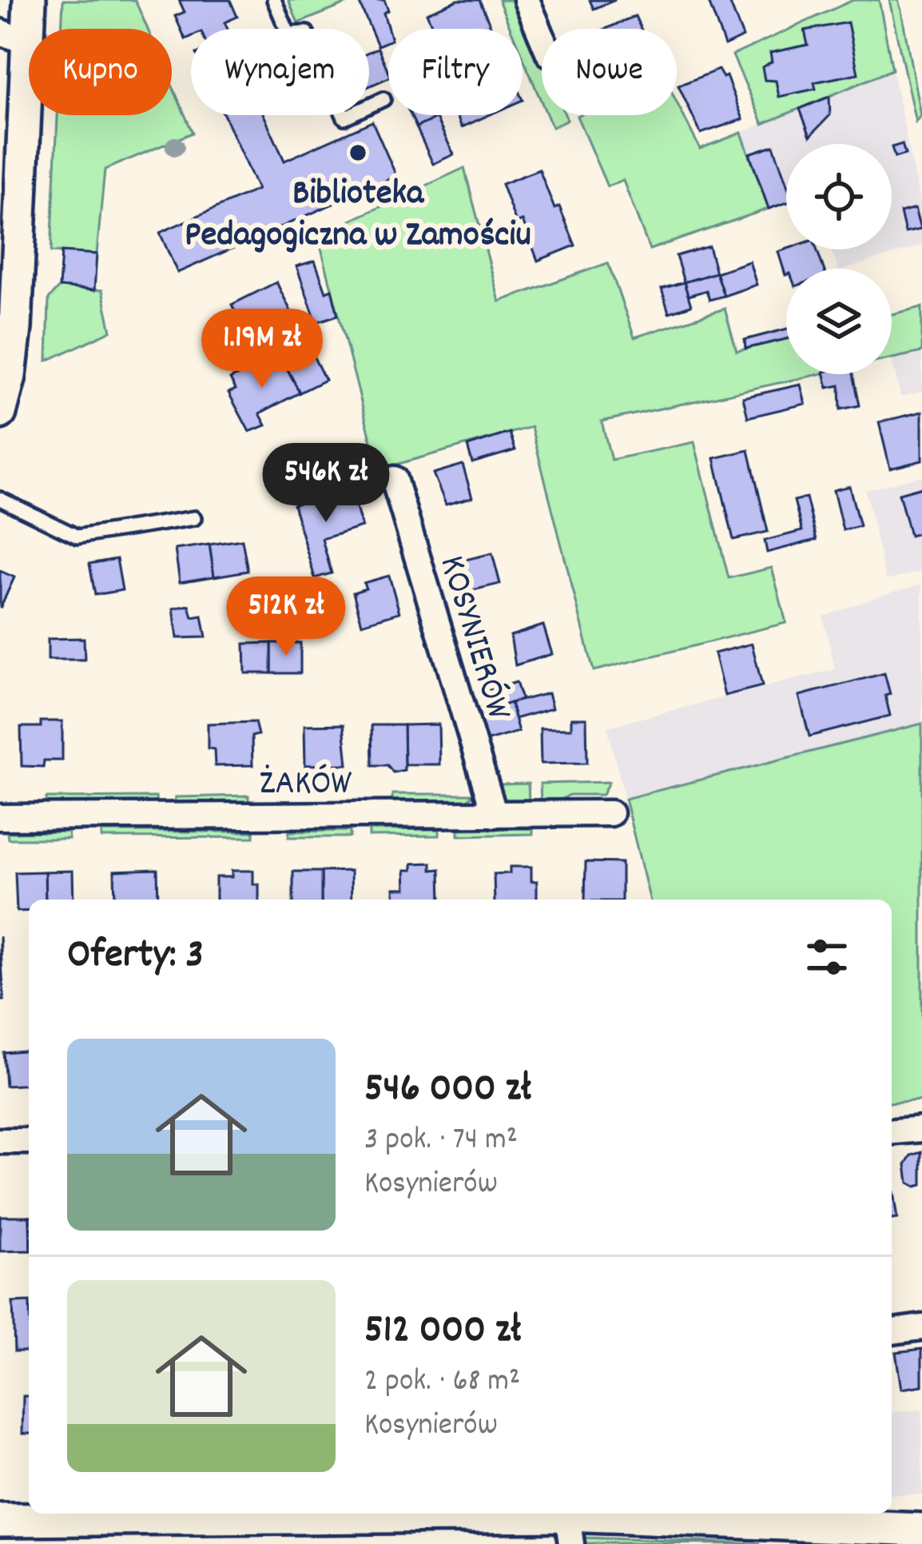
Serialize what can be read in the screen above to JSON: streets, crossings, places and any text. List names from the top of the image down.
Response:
{
  "streets": {
    "street": ["KOSYNIERÓW", "ŻAKÓW"]
  },
  "crossings": [
    ["KOSYNIERÓW", "ŻAKÓW"]
  ],
  "places": ["Biblioteka Pedagogiczna w Zamościu"],
  "page": {
    "chip": [
      "Kupno",
      "Wynajem",
      "Filtry",
      "Nowe"
    ],
    "price": ["1.19M zł", "546K zł", "512K zł"],
    "heading": "Oferty: 3",
    "list": [
      {
        "name": "546 000 zł",
        "note": "3 pok. · 74 m² · Kosynierów"
      },
      {
        "name": "512 000 zł",
        "note": "2 pok. · 68 m² · Kosynierów"
      }
    ]
  }
}
